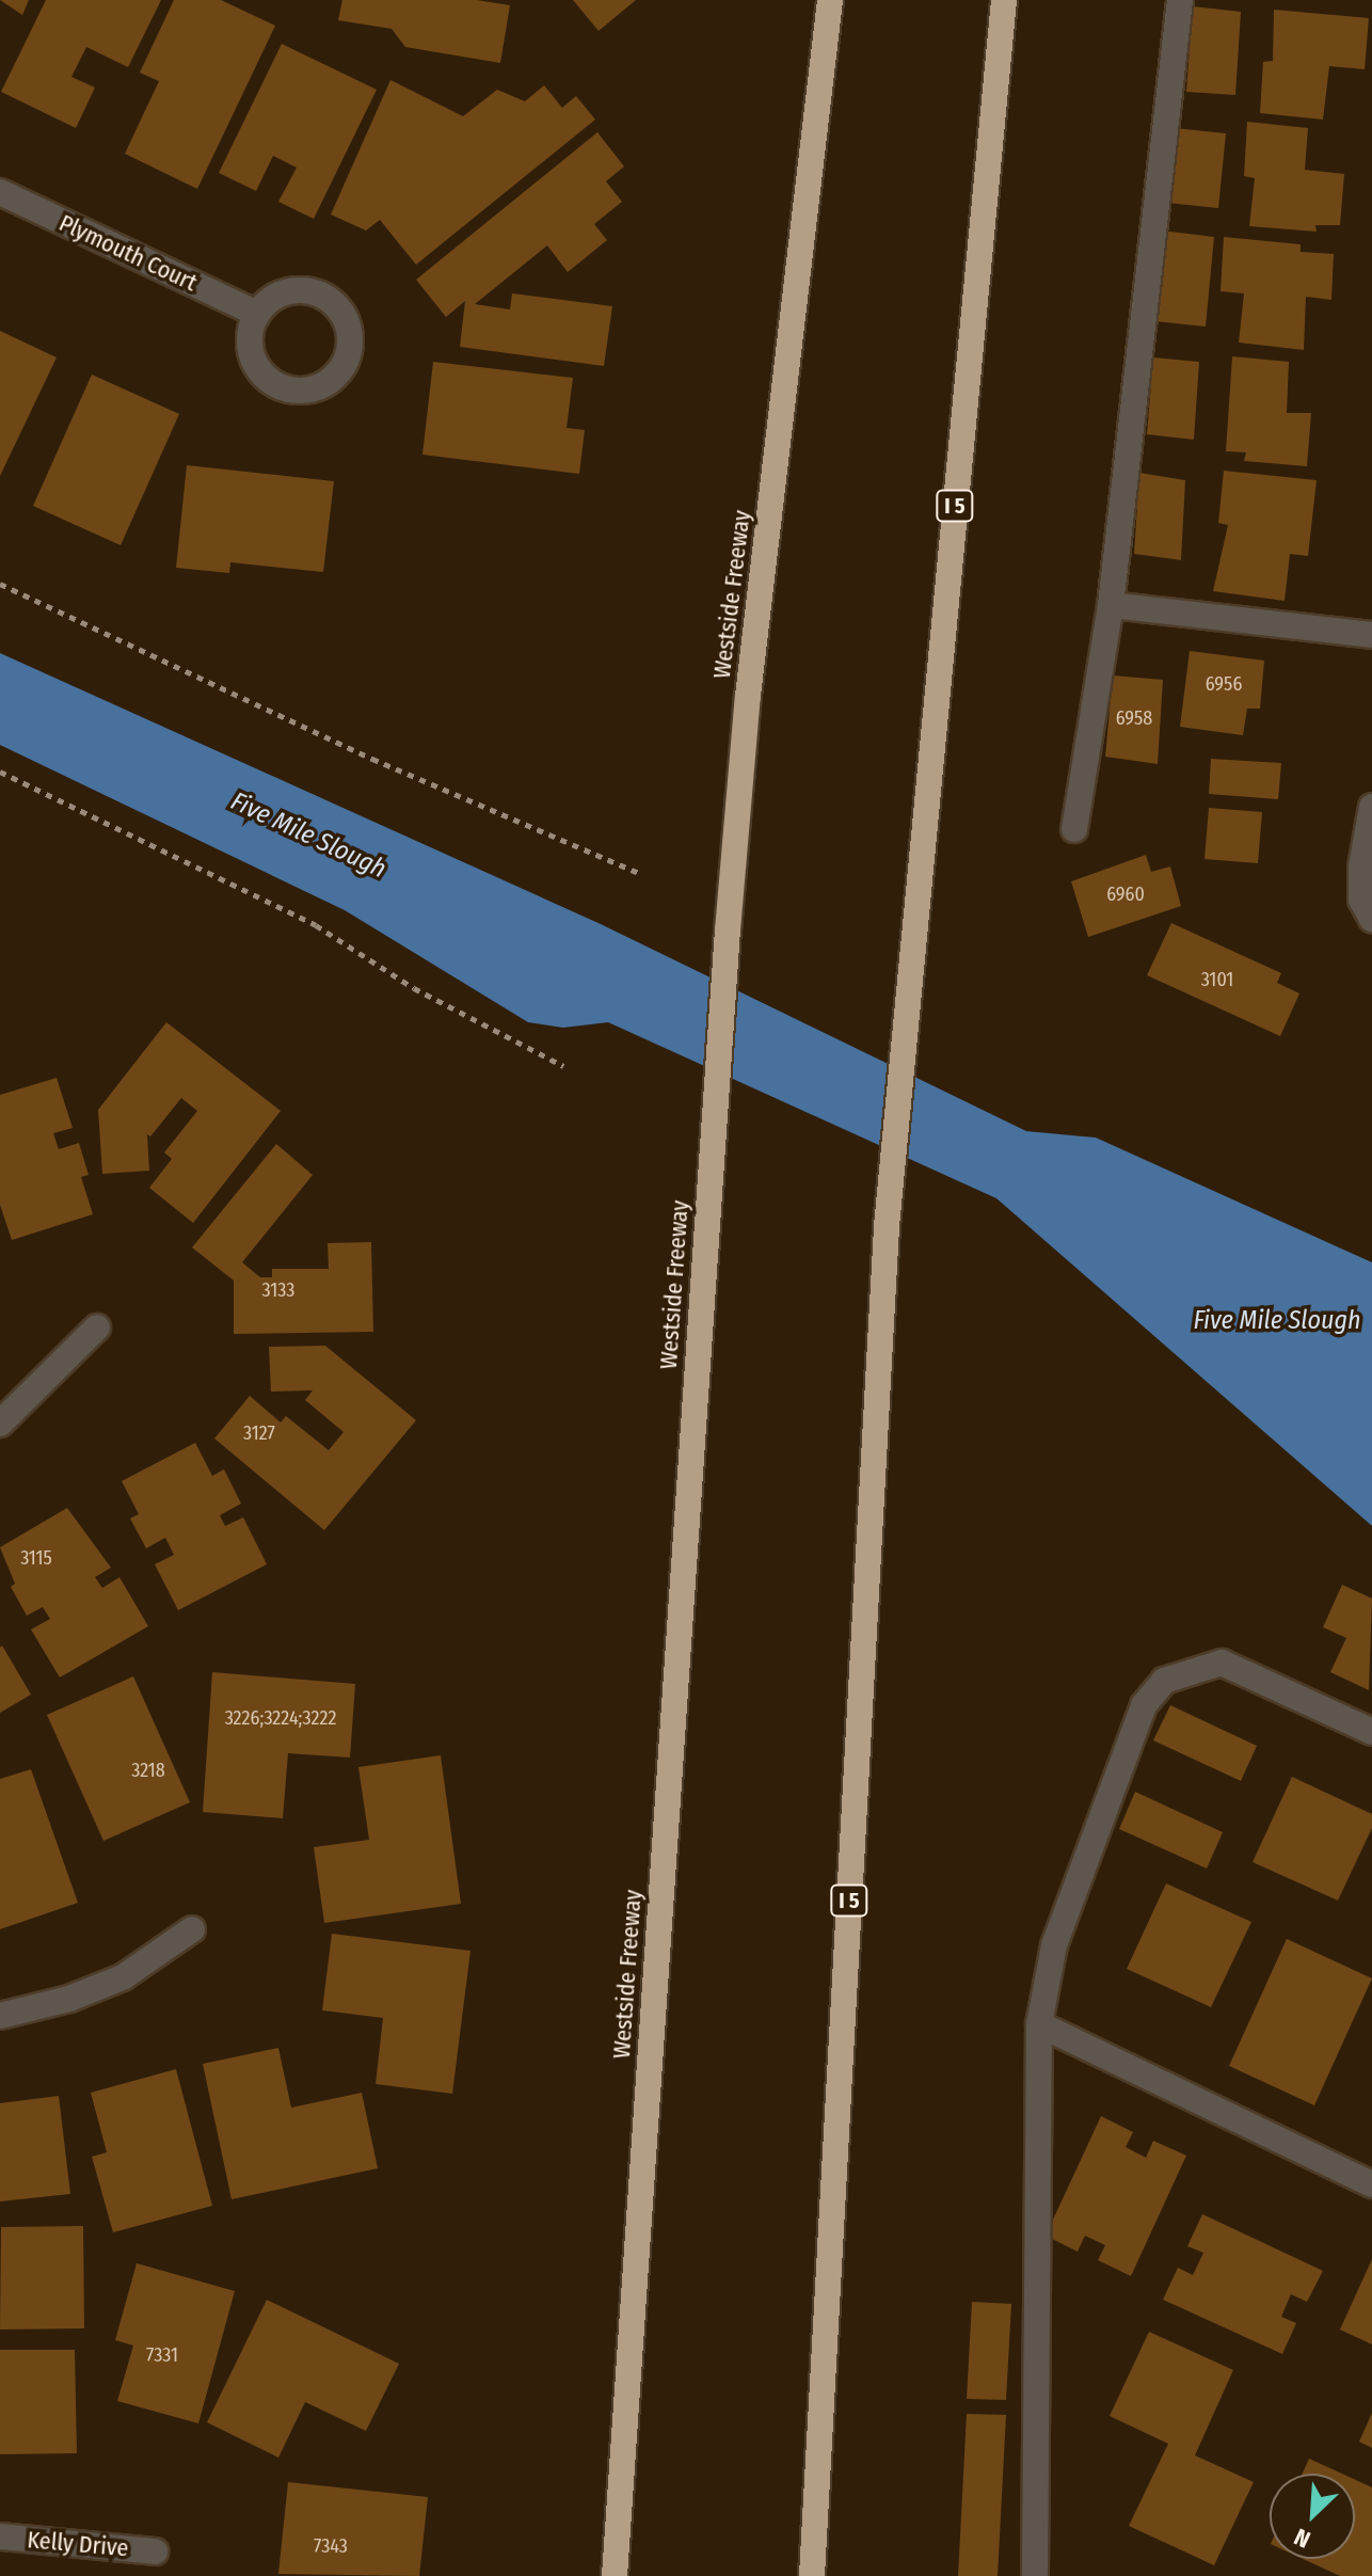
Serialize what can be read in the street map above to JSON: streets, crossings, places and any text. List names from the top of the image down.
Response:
{
  "streets": {
    "highway": ["I 5", "Westside Freeway"],
    "street": ["Plymouth Court", "Kelly Drive"]
  },
  "water": ["Five Mile Slough"],
  "house_numbers": [
    "6956",
    "6958",
    "6960",
    "3101",
    "3133",
    "3127",
    "3115",
    "3226;3224;3222",
    "3218",
    "7331",
    "7343"
  ],
  "north": "bottom left"
}
